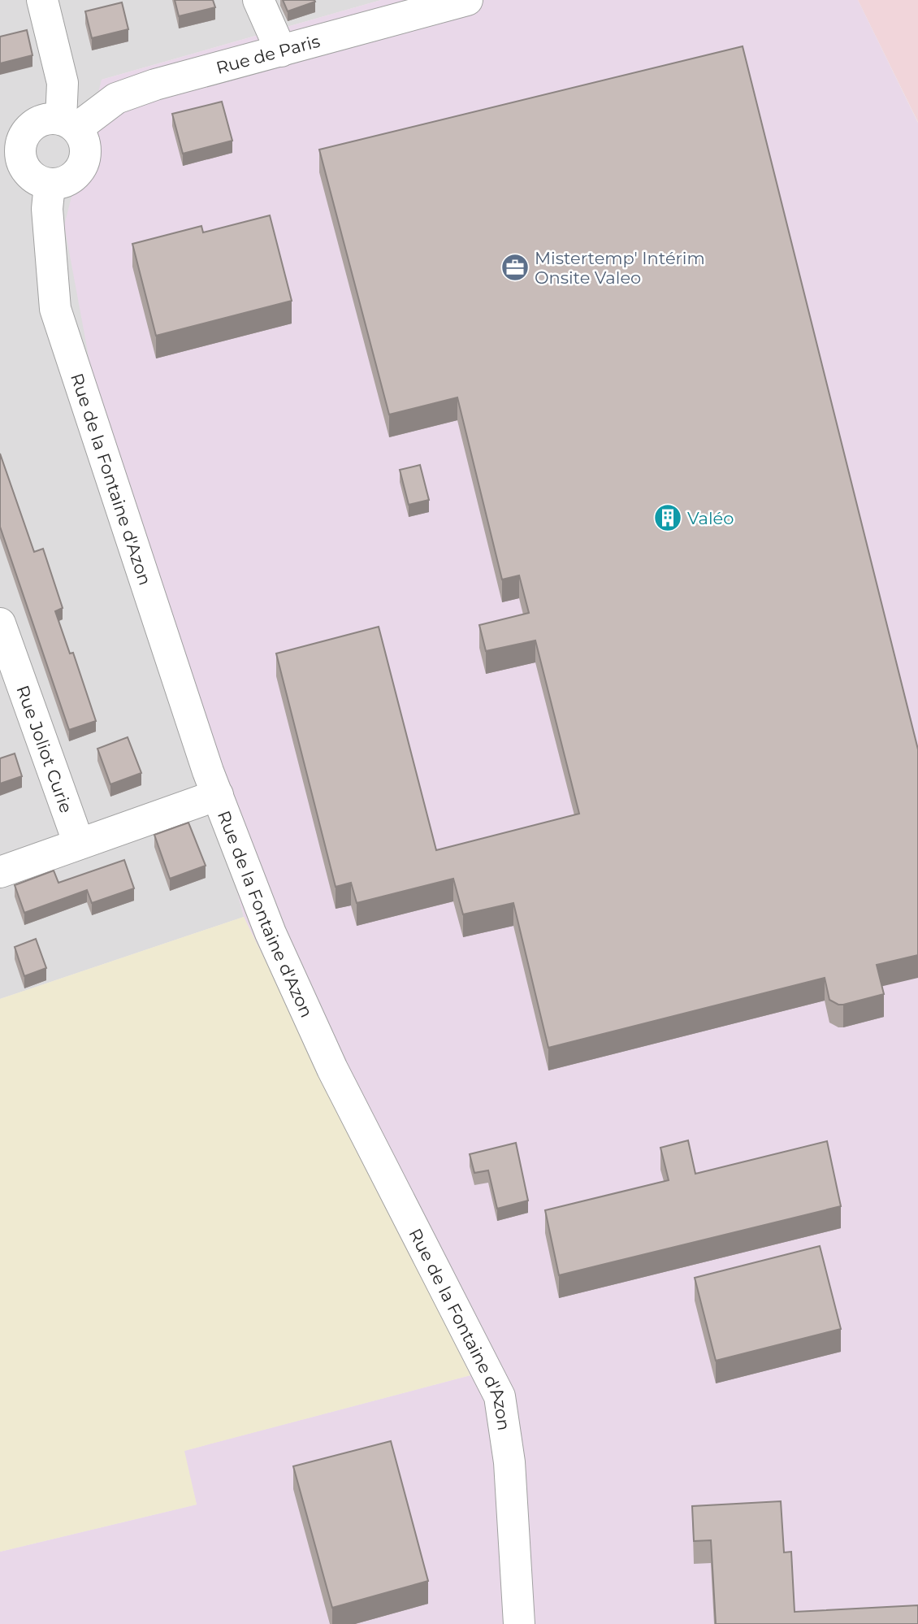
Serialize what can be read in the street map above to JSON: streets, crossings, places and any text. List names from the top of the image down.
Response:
{
  "streets": {
    "street": ["Rue de Paris", "Rue de la Fontaine d'Azon", "Rue Joliot Curie"]
  },
  "crossings": [
    ["Rue de Paris", "Rue de la Fontaine d'Azon"]
  ],
  "places": {
    "office": ["Mistertemp' Intérim Onsite Valeo"],
    "building": ["Valéo"]
  }
}
